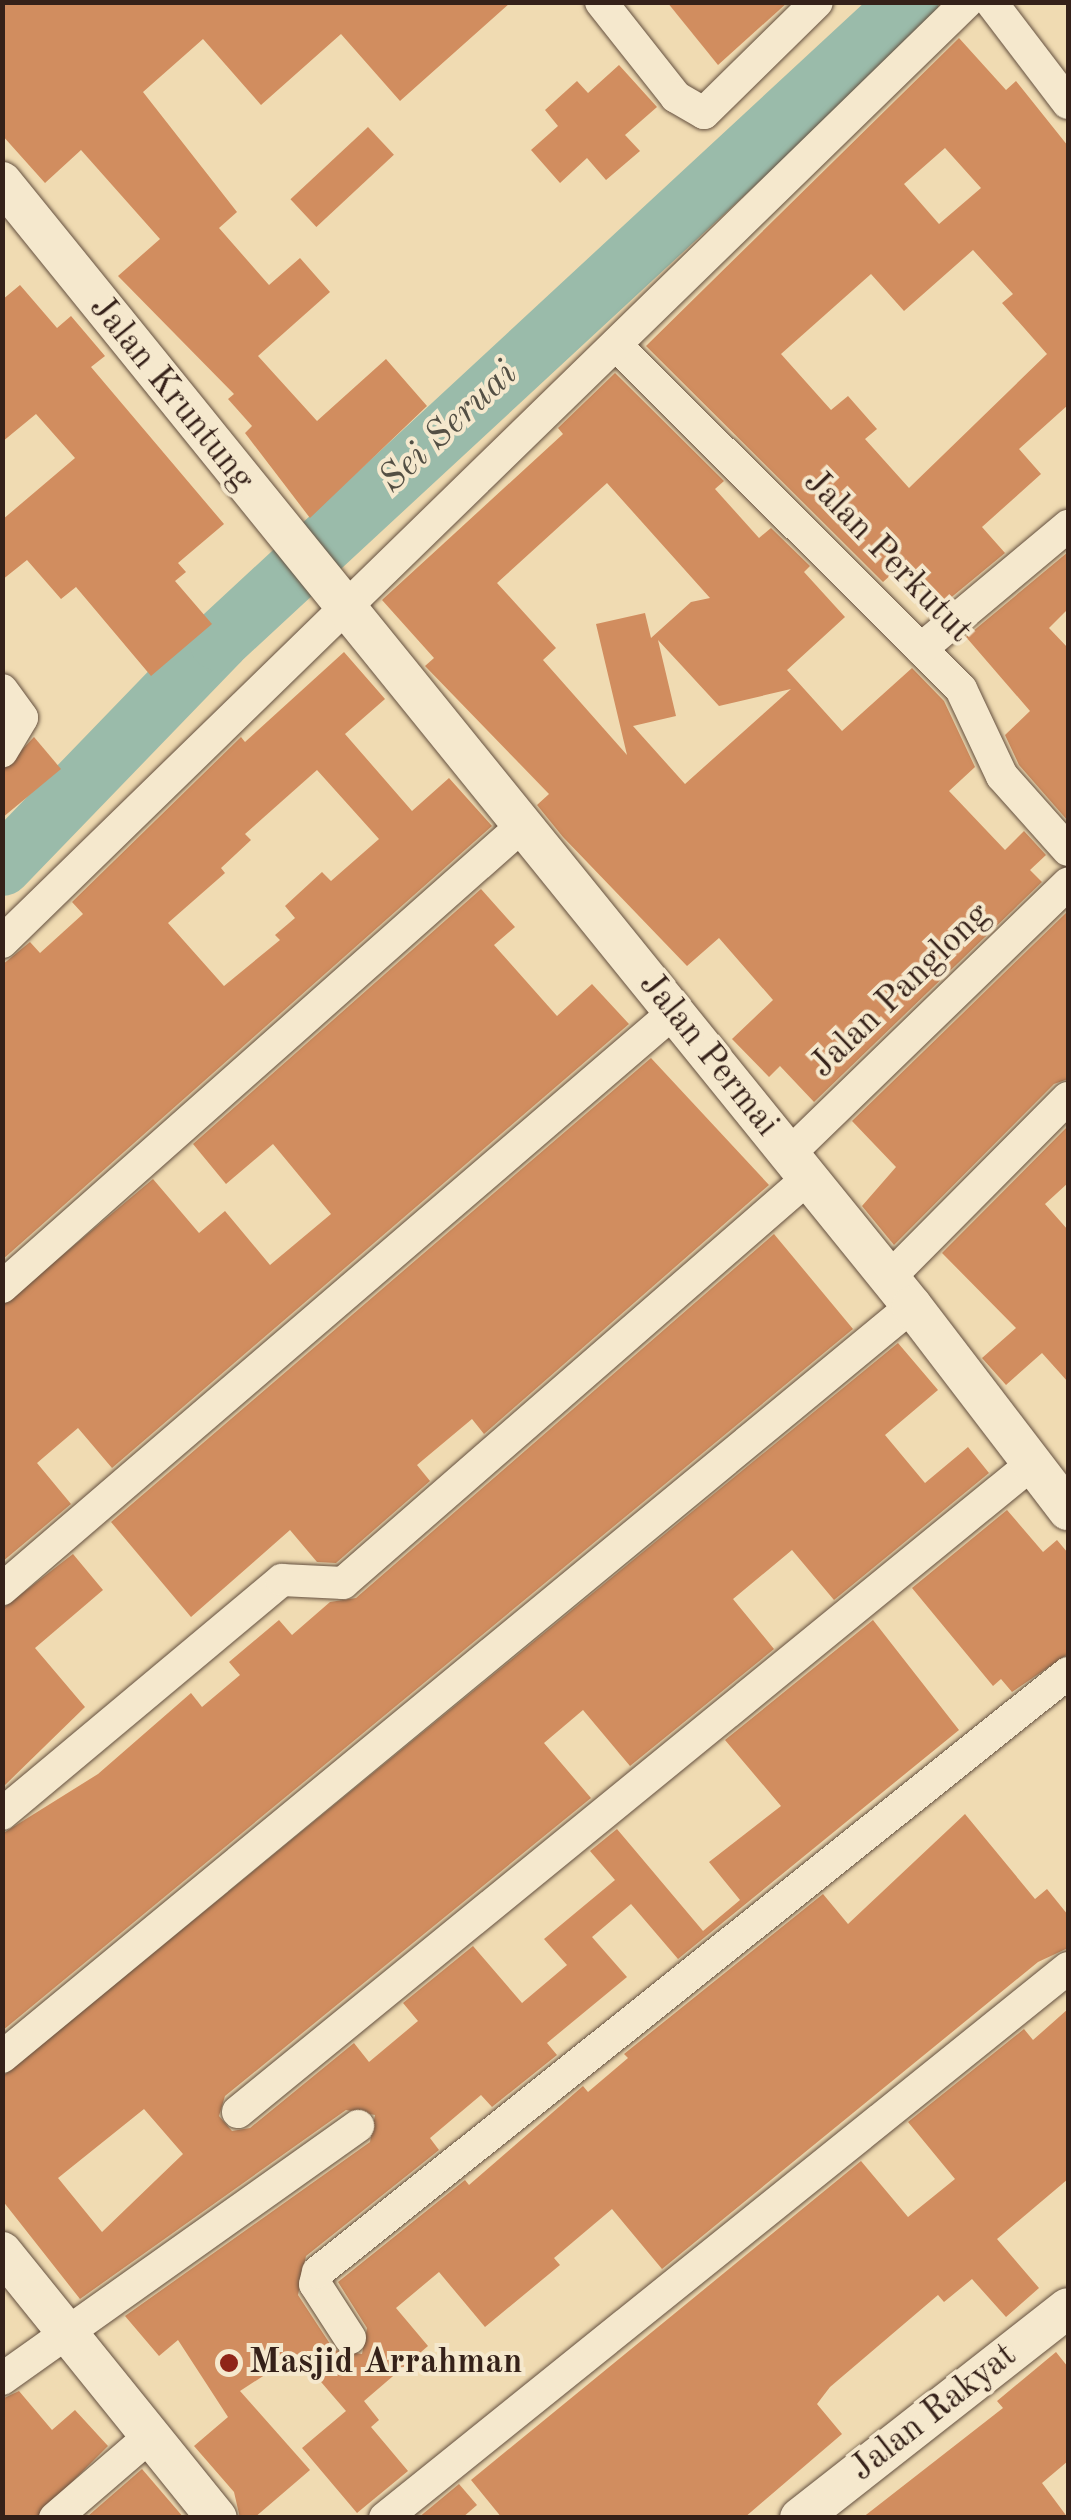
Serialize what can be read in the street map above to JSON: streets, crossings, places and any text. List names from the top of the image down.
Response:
{
  "streets": {
    "street": [
      "Jalan Kruntung",
      "Jalan Perkutut",
      "Jalan Panglong",
      "Jalan Permai",
      "Jalan Rakyat"
    ]
  },
  "crossings": [
    ["Jalan Kruntung", "Jalan Permai"],
    ["Jalan Panglong", "Jalan Permai"]
  ],
  "water": ["Sei Seruai"],
  "places": ["Masjid Arrahman"]
}
